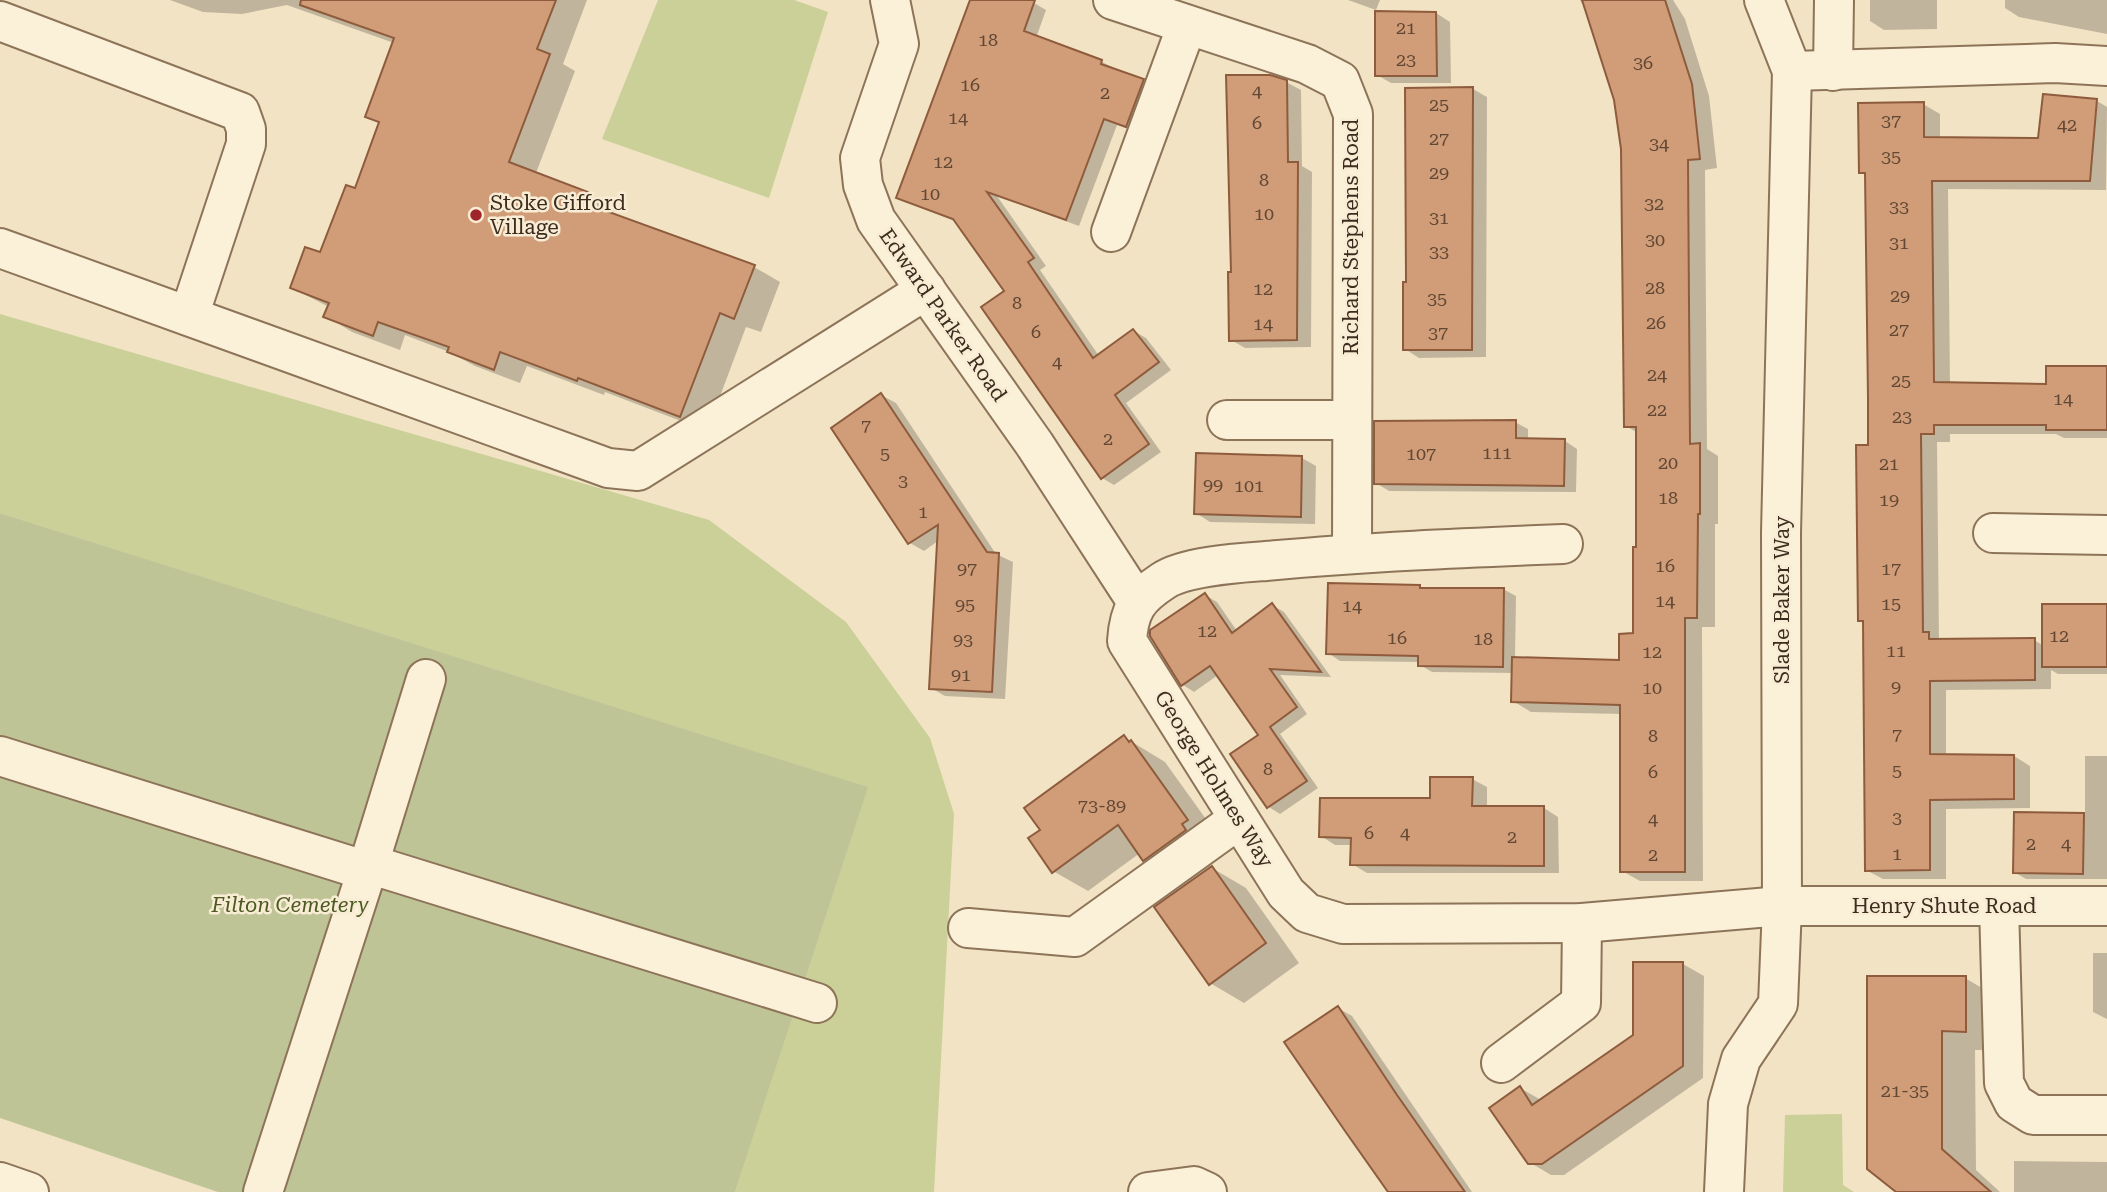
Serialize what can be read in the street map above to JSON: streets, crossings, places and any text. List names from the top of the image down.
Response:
{
  "streets": {
    "street": [
      "Richard Stephens Road",
      "Edward Parker Road",
      "Slade Baker Way",
      "George Holmes Way",
      "Henry Shute Road"
    ]
  },
  "crossings": [
    ["Edward Parker Road", "George Holmes Way"],
    ["Slade Baker Way", "George Holmes Way"],
    ["Slade Baker Way", "Henry Shute Road"],
    ["George Holmes Way", "Henry Shute Road"]
  ],
  "parks": ["Filton Cemetery"],
  "places": ["Stoke Gifford Village"],
  "house_numbers": [
    "21",
    "18",
    "23",
    "36",
    "16",
    "4",
    "2",
    "25",
    "14",
    "37",
    "6",
    "42",
    "27",
    "34",
    "35",
    "12",
    "29",
    "8",
    "10",
    "32",
    "33",
    "10",
    "31",
    "30",
    "31",
    "33",
    "28",
    "12",
    "29",
    "35",
    "8",
    "26",
    "14",
    "27",
    "6",
    "37",
    "4",
    "24",
    "25",
    "14",
    "22",
    "23",
    "7",
    "2",
    "111",
    "5",
    "107",
    "20",
    "21",
    "3",
    "99",
    "101",
    "18",
    "19",
    "1",
    "16",
    "97",
    "17",
    "14",
    "15",
    "95",
    "14",
    "12",
    "12",
    "16",
    "18",
    "93",
    "11",
    "12",
    "91",
    "9",
    "10",
    "7",
    "8",
    "8",
    "5",
    "6",
    "73-89",
    "3",
    "4",
    "6",
    "4",
    "2",
    "2",
    "4",
    "1",
    "2",
    "21-35"
  ]
}
